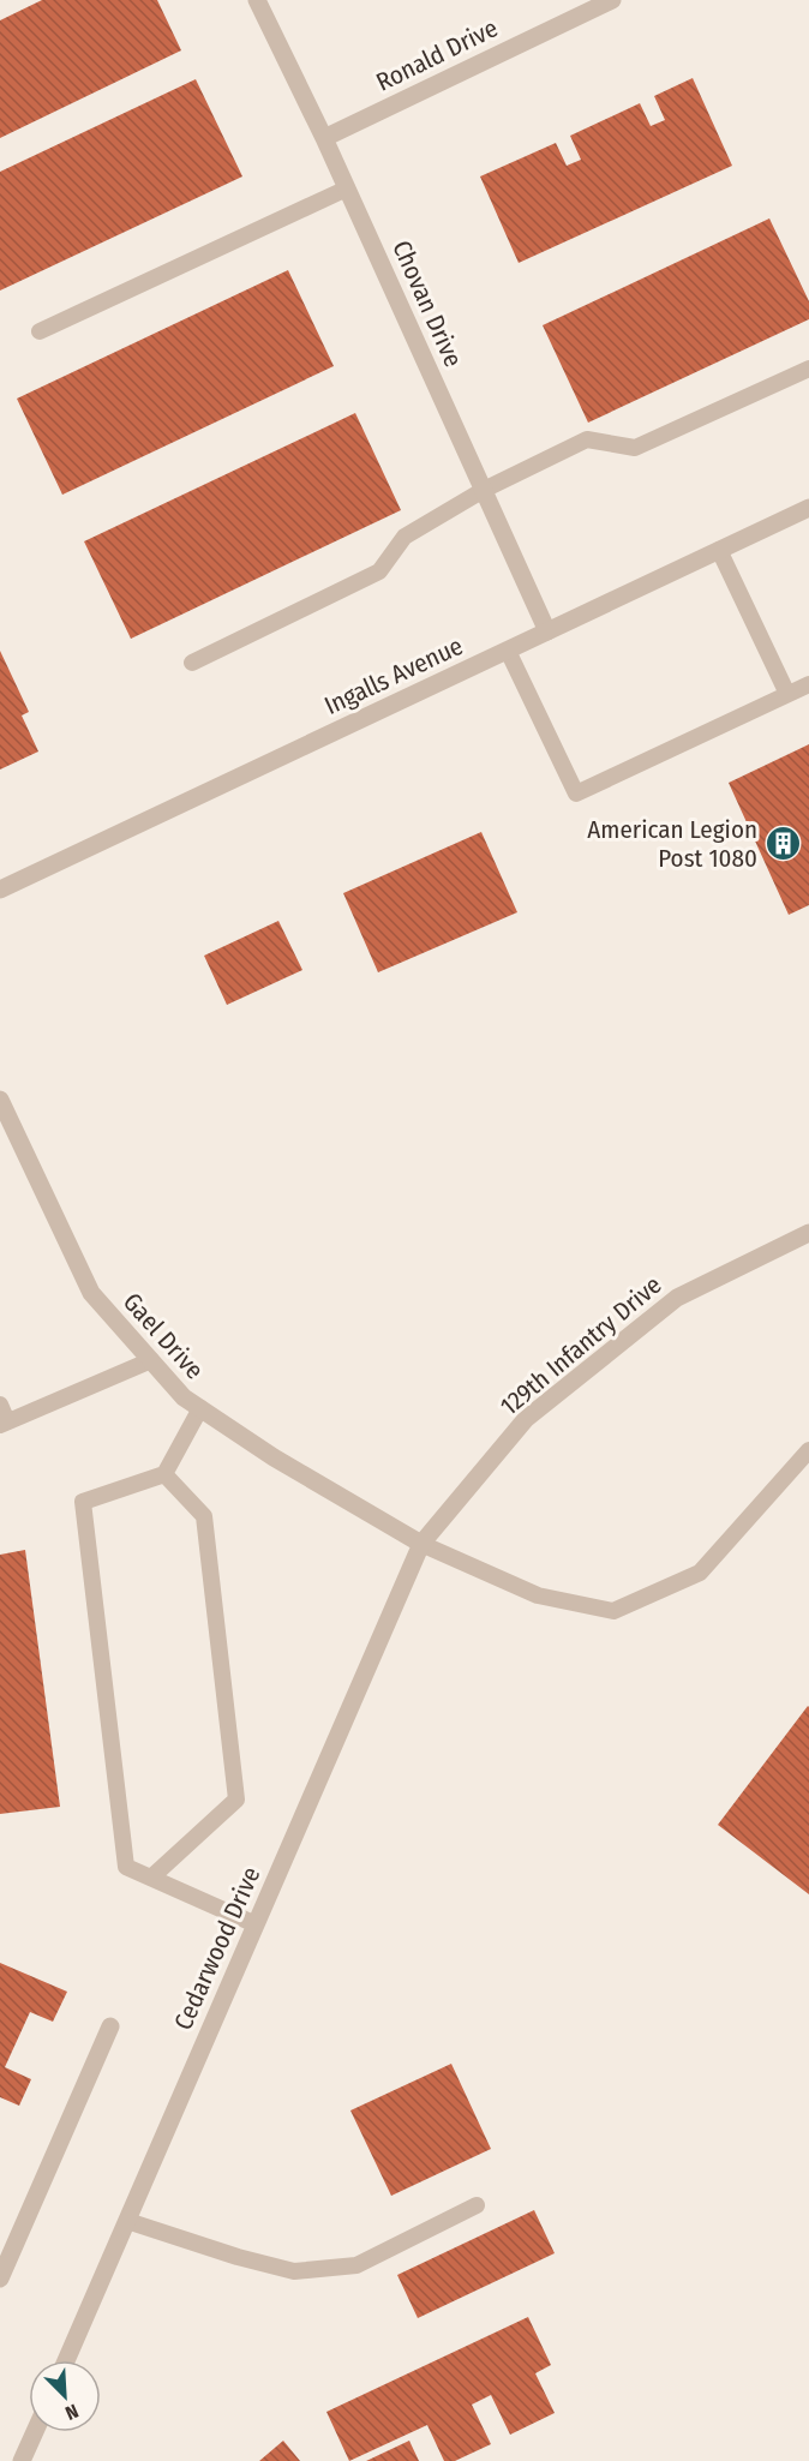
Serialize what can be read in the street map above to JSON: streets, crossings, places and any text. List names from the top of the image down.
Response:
{
  "streets": {
    "street": [
      "Ronald Drive",
      "Chovan Drive",
      "Ingalls Avenue",
      "Gael Drive",
      "129th Infantry Drive",
      "Cedarwood Drive"
    ]
  },
  "crossings": [
    ["Ronald Drive", "Chovan Drive"],
    ["Chovan Drive", "Ingalls Avenue"],
    ["Gael Drive", "129th Infantry Drive"],
    ["Gael Drive", "Cedarwood Drive"],
    ["129th Infantry Drive", "Cedarwood Drive"]
  ],
  "places": {
    "building": ["American Legion Post 1080"]
  },
  "north": "bottom right"
}
